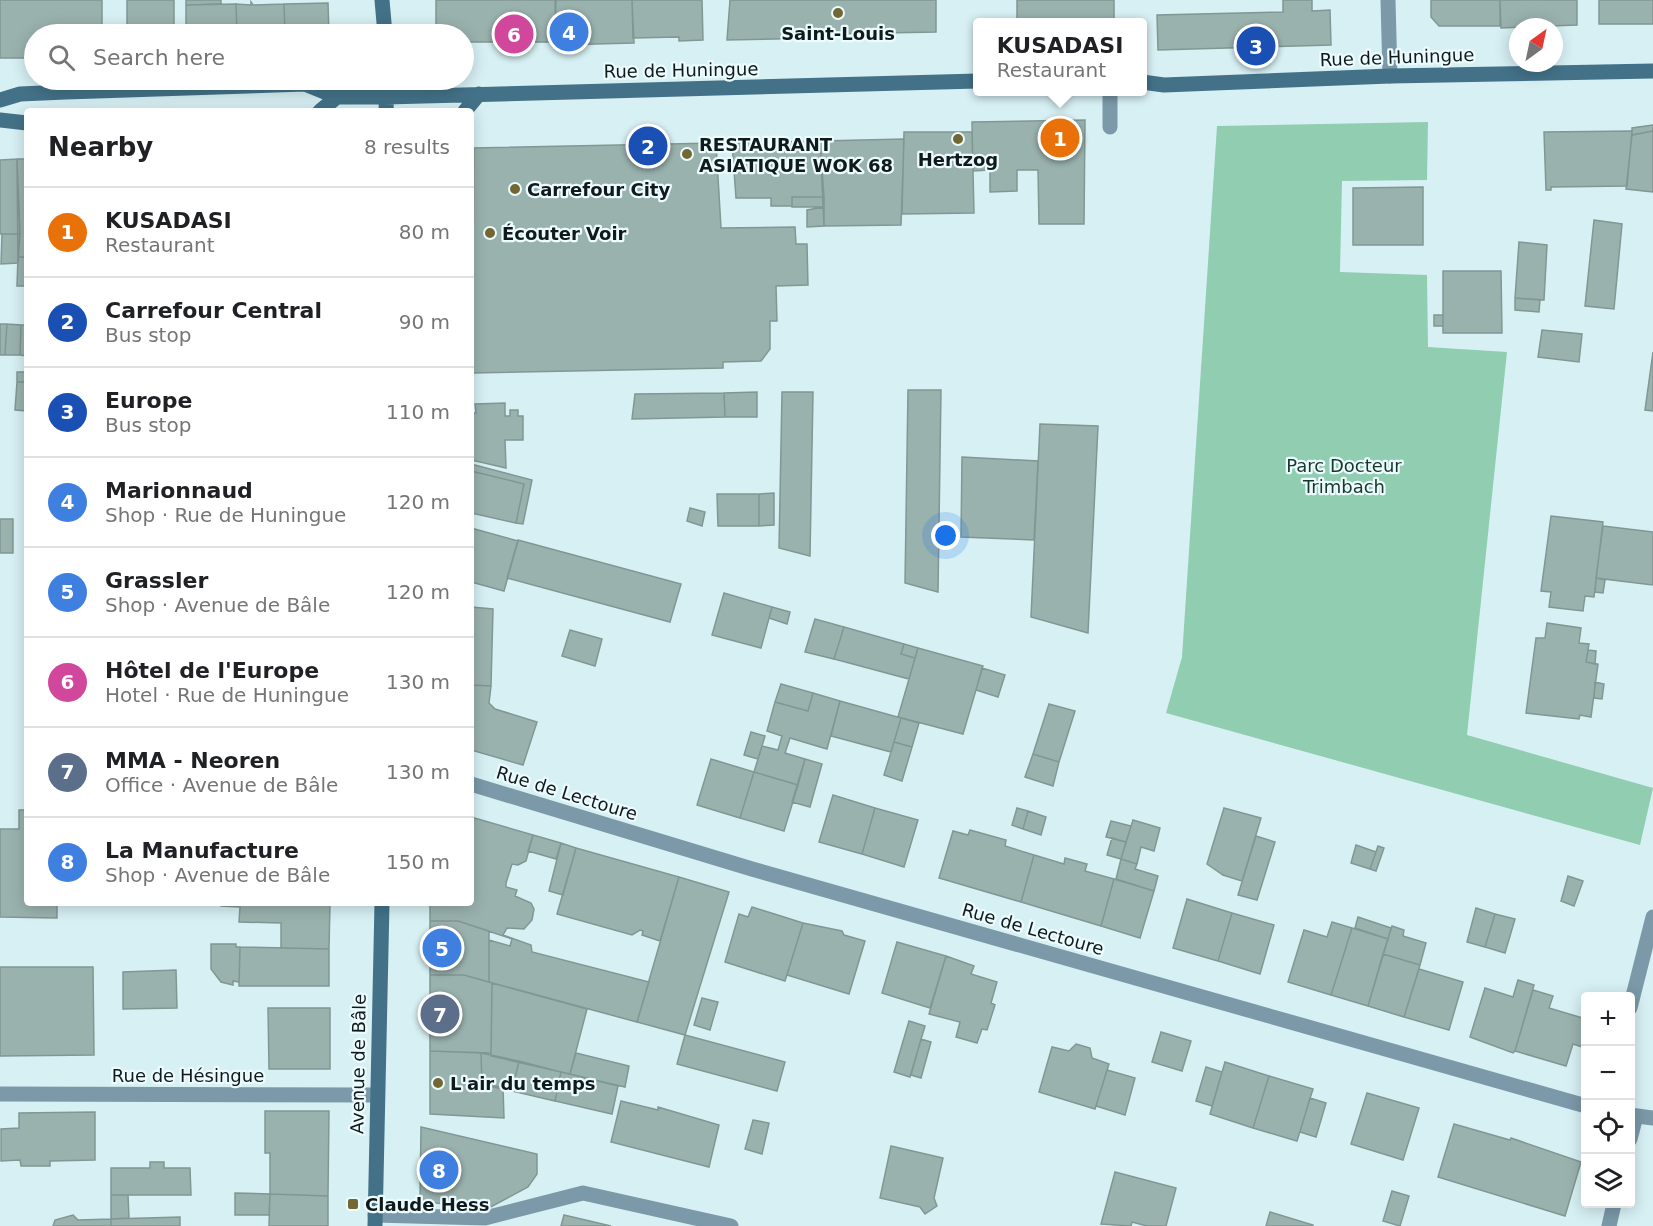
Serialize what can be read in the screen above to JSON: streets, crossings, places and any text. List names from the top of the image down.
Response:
{
  "streets": {
    "main road": ["Rue de Huningue", "Avenue de Bâle"],
    "street": ["Rue de Lectoure", "Rue de Hésingue"]
  },
  "crossings": [
    ["Avenue de Bâle", "Rue de Hésingue"]
  ],
  "parks": ["Parc Docteur Trimbach"],
  "places": {
    "other": [
      "Saint-Louis",
      "Hertzog",
      "RESTAURANT ASIATIQUE WOK 68",
      "Carrefour City",
      "Écouter Voir",
      "L'air du temps"
    ],
    "transit": ["Claude Hess"]
  },
  "north": "top right",
  "page": {
    "pins": [
      "4",
      "6",
      "3",
      "1",
      "2",
      "5",
      "7",
      "8"
    ],
    "popup": ["KUSADASI", "Restaurant"],
    "search": "Search here",
    "heading": ["Nearby", "8 results"],
    "list": [
      {
        "mark": "1",
        "name": "KUSADASI",
        "note": "Restaurant",
        "value": "80 m"
      },
      {
        "mark": "2",
        "name": "Carrefour Central",
        "note": "Bus stop",
        "value": "90 m"
      },
      {
        "mark": "3",
        "name": "Europe",
        "note": "Bus stop",
        "value": "110 m"
      },
      {
        "mark": "4",
        "name": "Marionnaud",
        "note": "Shop · Rue de Huningue",
        "value": "120 m"
      },
      {
        "mark": "5",
        "name": "Grassler",
        "note": "Shop · Avenue de Bâle",
        "value": "120 m"
      },
      {
        "mark": "6",
        "name": "Hôtel de l'Europe",
        "note": "Hotel · Rue de Huningue",
        "value": "130 m"
      },
      {
        "mark": "7",
        "name": "MMA - Neoren",
        "note": "Office · Avenue de Bâle",
        "value": "130 m"
      },
      {
        "mark": "8",
        "name": "La Manufacture",
        "note": "Shop · Avenue de Bâle",
        "value": "150 m"
      }
    ],
    "map_buttons": ["+", "−"]
  }
}
